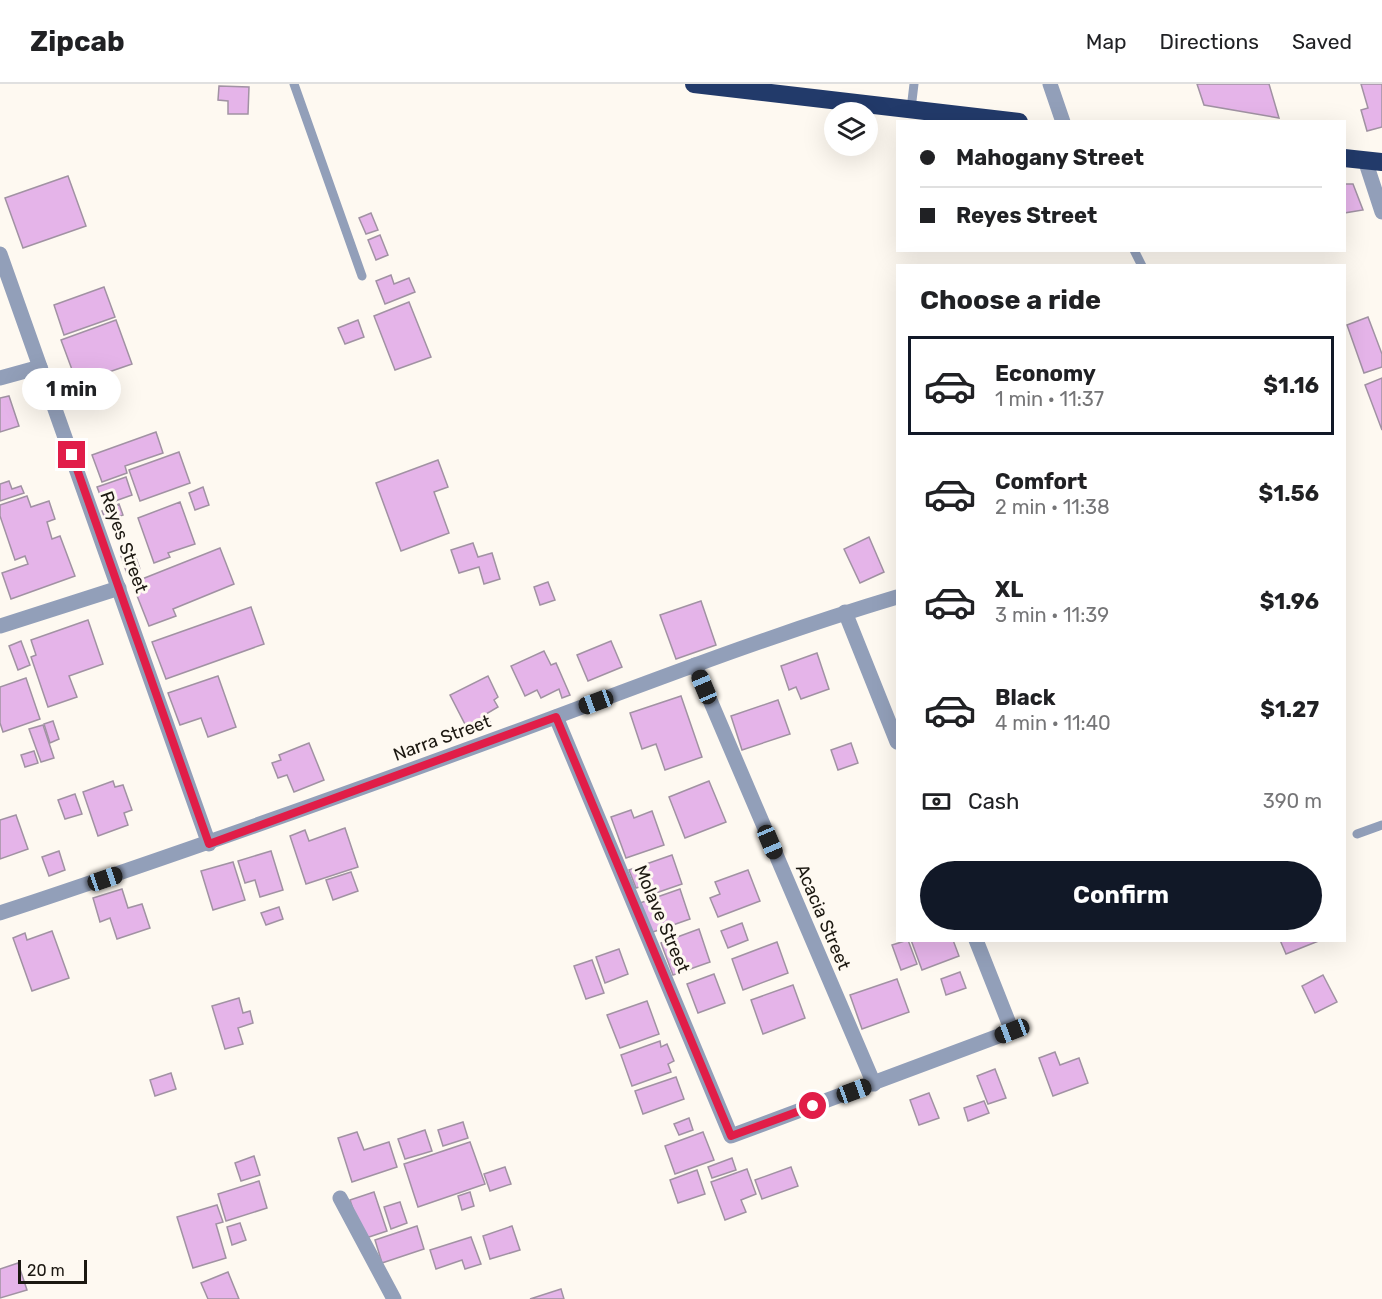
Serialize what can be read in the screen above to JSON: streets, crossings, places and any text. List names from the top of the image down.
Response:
{
  "streets": {
    "street": [
      "Reyes Street",
      "Narra Street",
      "Acacia Street",
      "Molave Street"
    ]
  },
  "crossings": [
    ["Reyes Street", "Narra Street"],
    ["Narra Street", "Acacia Street"],
    ["Narra Street", "Molave Street"],
    ["Acacia Street", "Molave Street"]
  ],
  "scale_bar": "20 m",
  "page": {
    "header": "Zipcab",
    "nav": ["Map", "Directions", "Saved"],
    "banner": ["Mahogany Street", "Reyes Street"],
    "heading": "Choose a ride",
    "list": [
      {
        "name": "Economy",
        "note": "1 min · 11:37",
        "value": "$1.16"
      },
      {
        "name": "Comfort",
        "note": "2 min · 11:38",
        "value": "$1.56"
      },
      {
        "name": "XL",
        "note": "3 min · 11:39",
        "value": "$1.96"
      },
      {
        "name": "Black",
        "note": "4 min · 11:40",
        "value": "$1.27"
      }
    ],
    "bubble": "1 min",
    "pay": ["Cash", "390 m"],
    "buttons": "Confirm",
    "scale": "20 m"
  }
}
